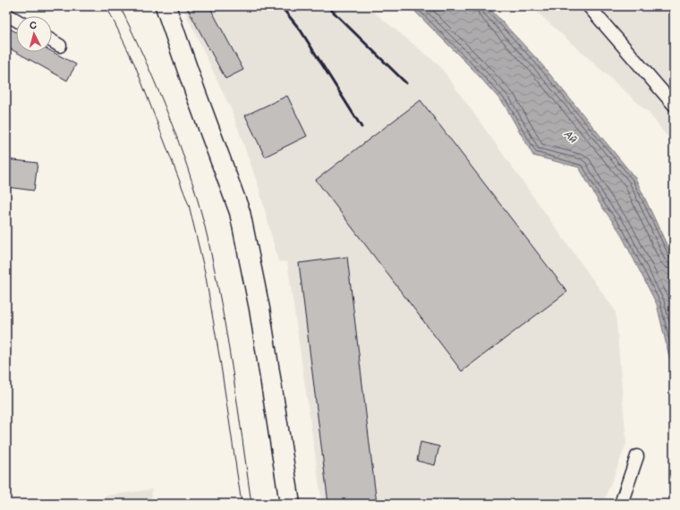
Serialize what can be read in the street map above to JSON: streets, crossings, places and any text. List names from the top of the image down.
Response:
{
  "water": ["Ай"],
  "north": "top"
}
